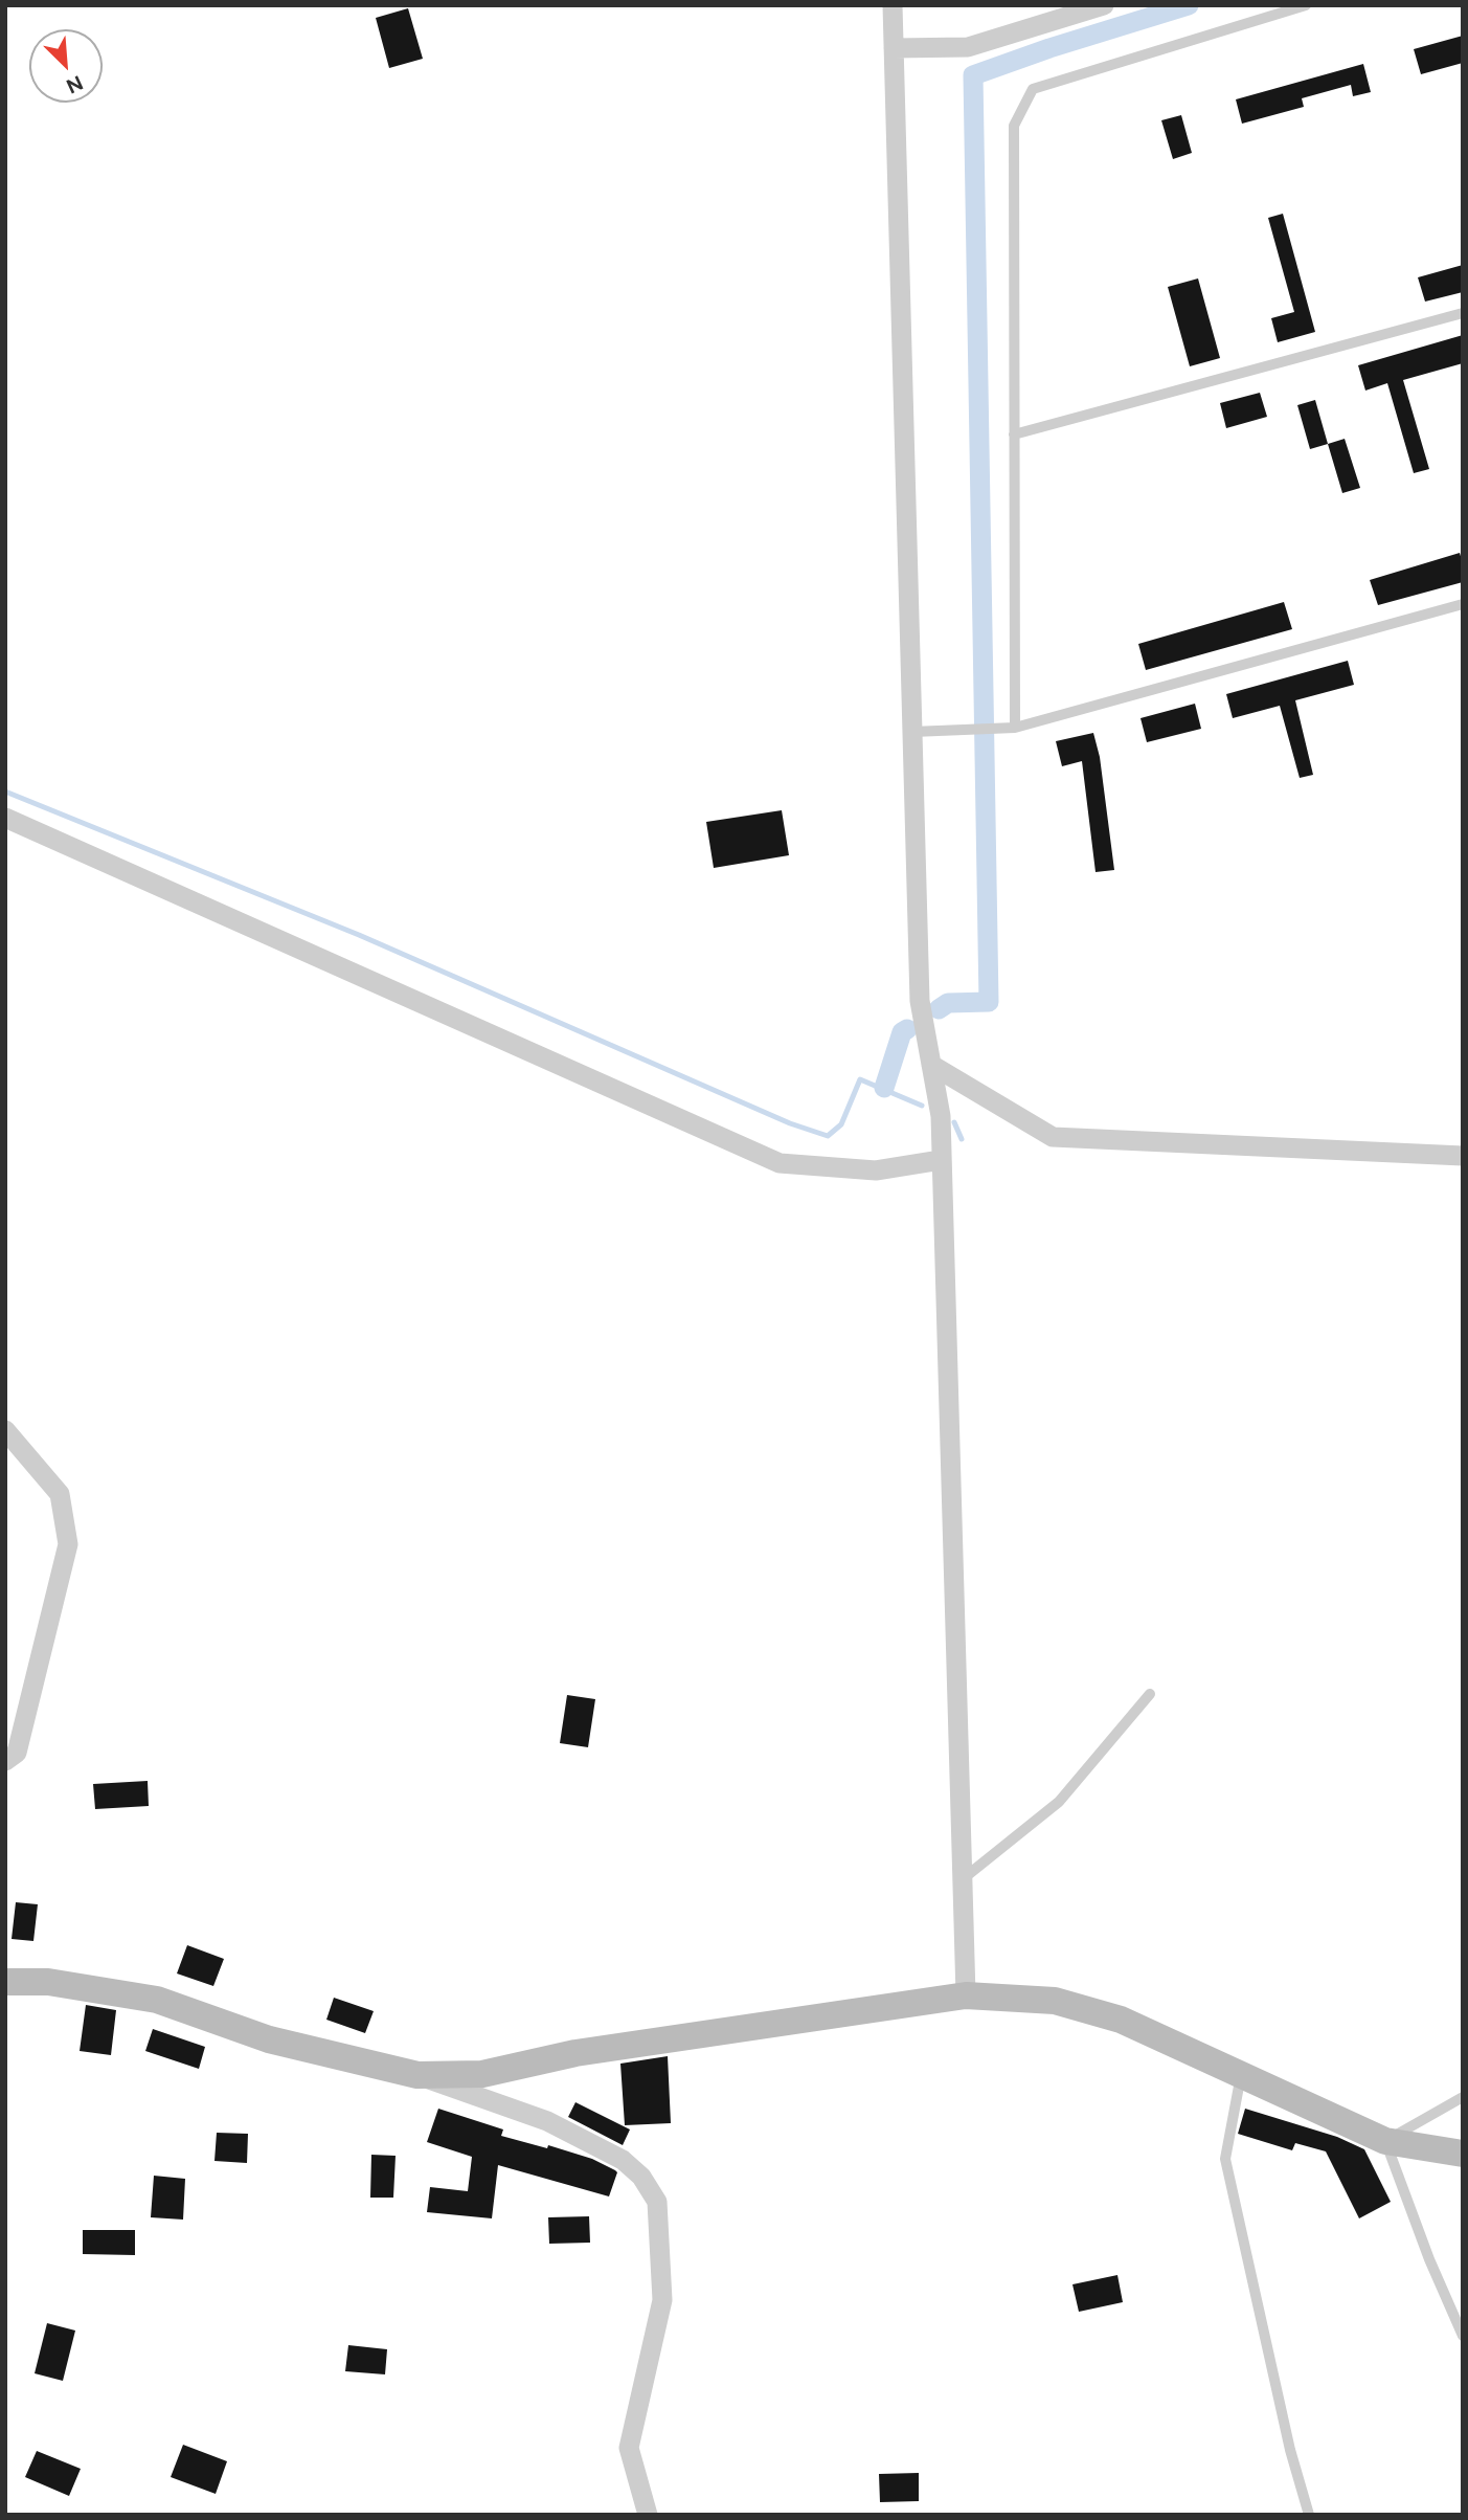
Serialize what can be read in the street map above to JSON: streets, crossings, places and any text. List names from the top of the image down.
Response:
{
  "north": "bottom right"
}
